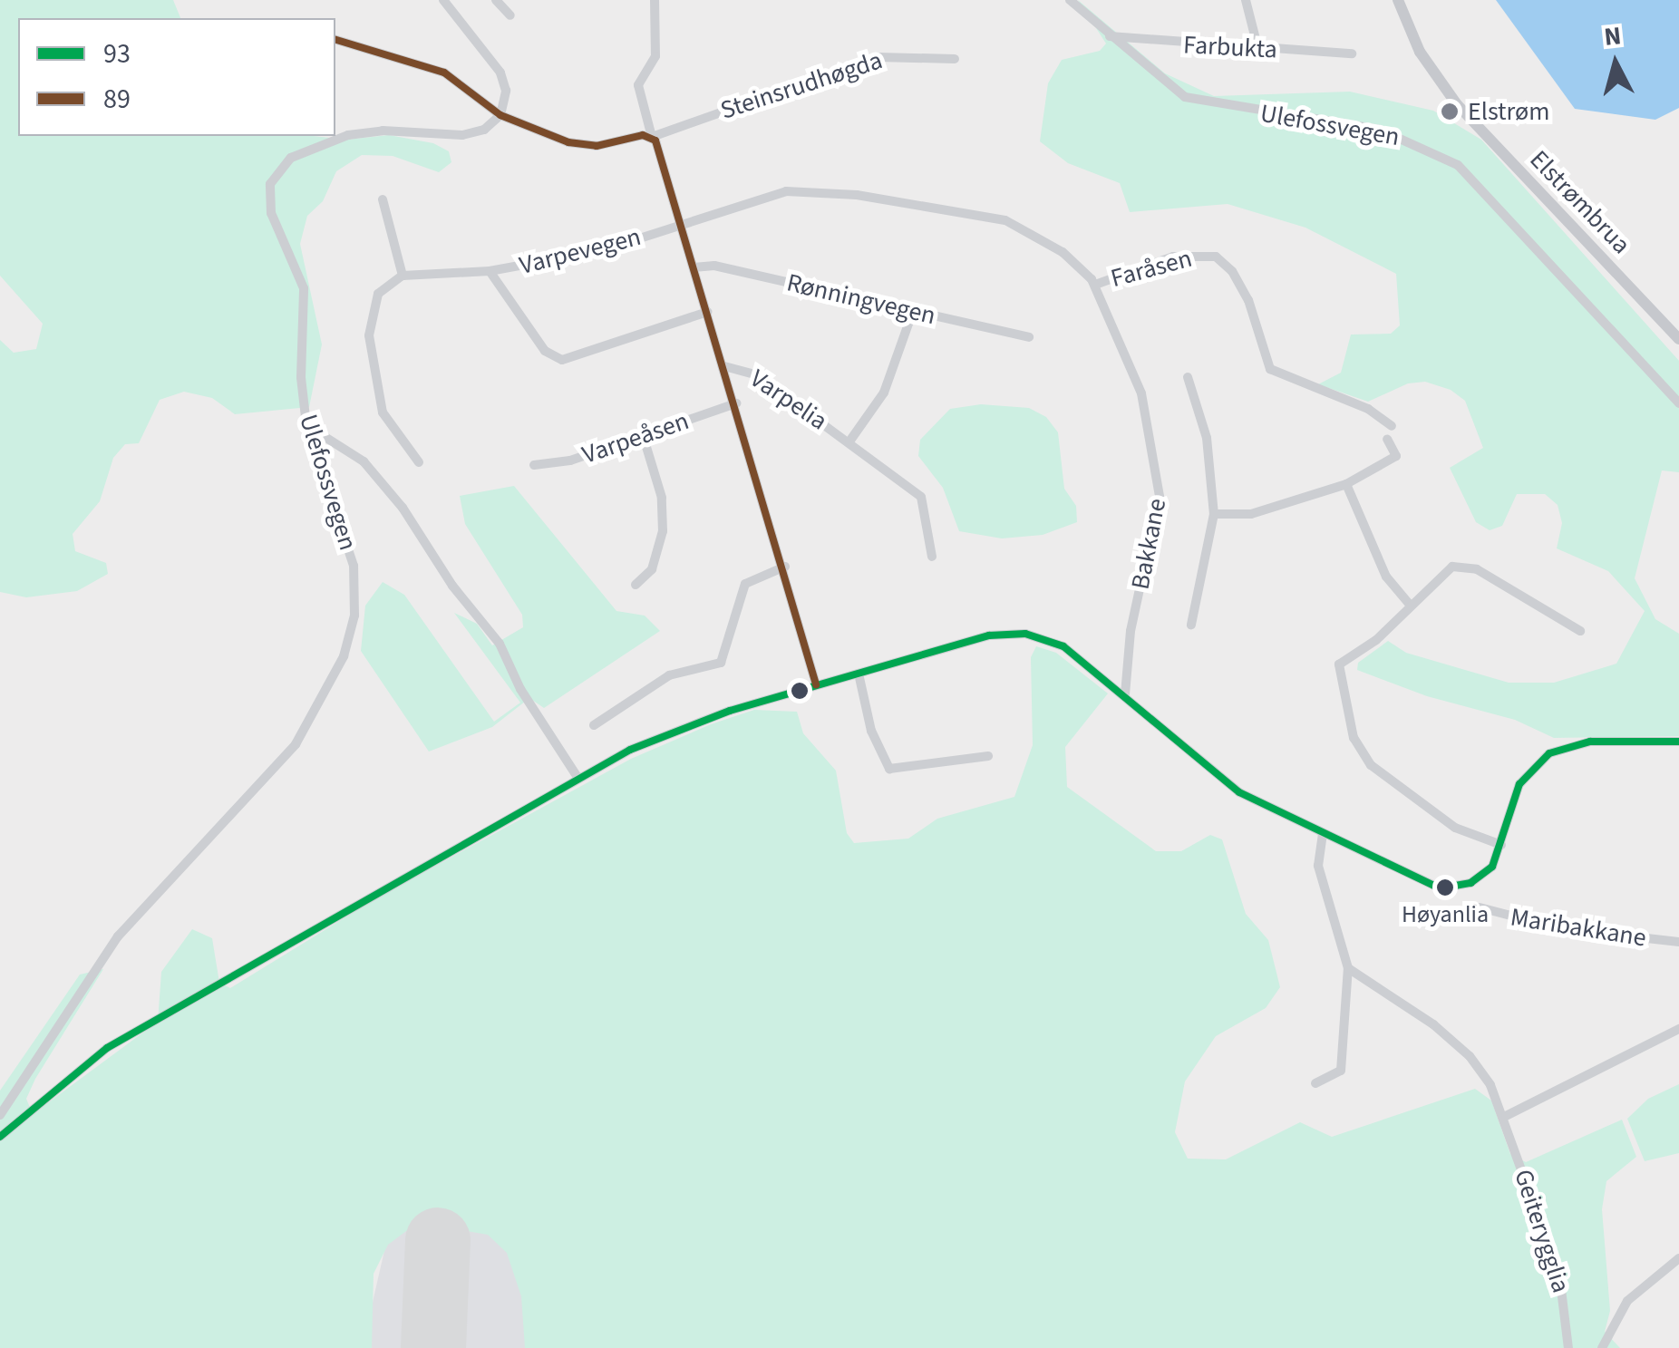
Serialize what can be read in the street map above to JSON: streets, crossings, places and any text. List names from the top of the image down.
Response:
{
  "streets": {
    "main road": ["Elstrømbrua"],
    "street": [
      "Farbukta",
      "Steinsrudhøgda",
      "Ulefossvegen",
      "Varpevegen",
      "Faråsen",
      "Rønningvegen",
      "Varpelia",
      "Varpeåsen",
      "Bakkane",
      "Maribakkane",
      "Geiterygglia"
    ]
  },
  "crossings": [
    ["Farbukta", "Ulefossvegen"],
    ["Steinsrudhøgda", "Ulefossvegen"],
    ["Varpevegen", "Faråsen"],
    ["Varpevegen", "Bakkane"],
    ["Rønningvegen", "Varpelia"]
  ],
  "places": ["Elstrøm", "Høyanlia"],
  "lines": ["transit line 89", "transit line 93"],
  "legend": ["93", "89"],
  "north": "top"
}
